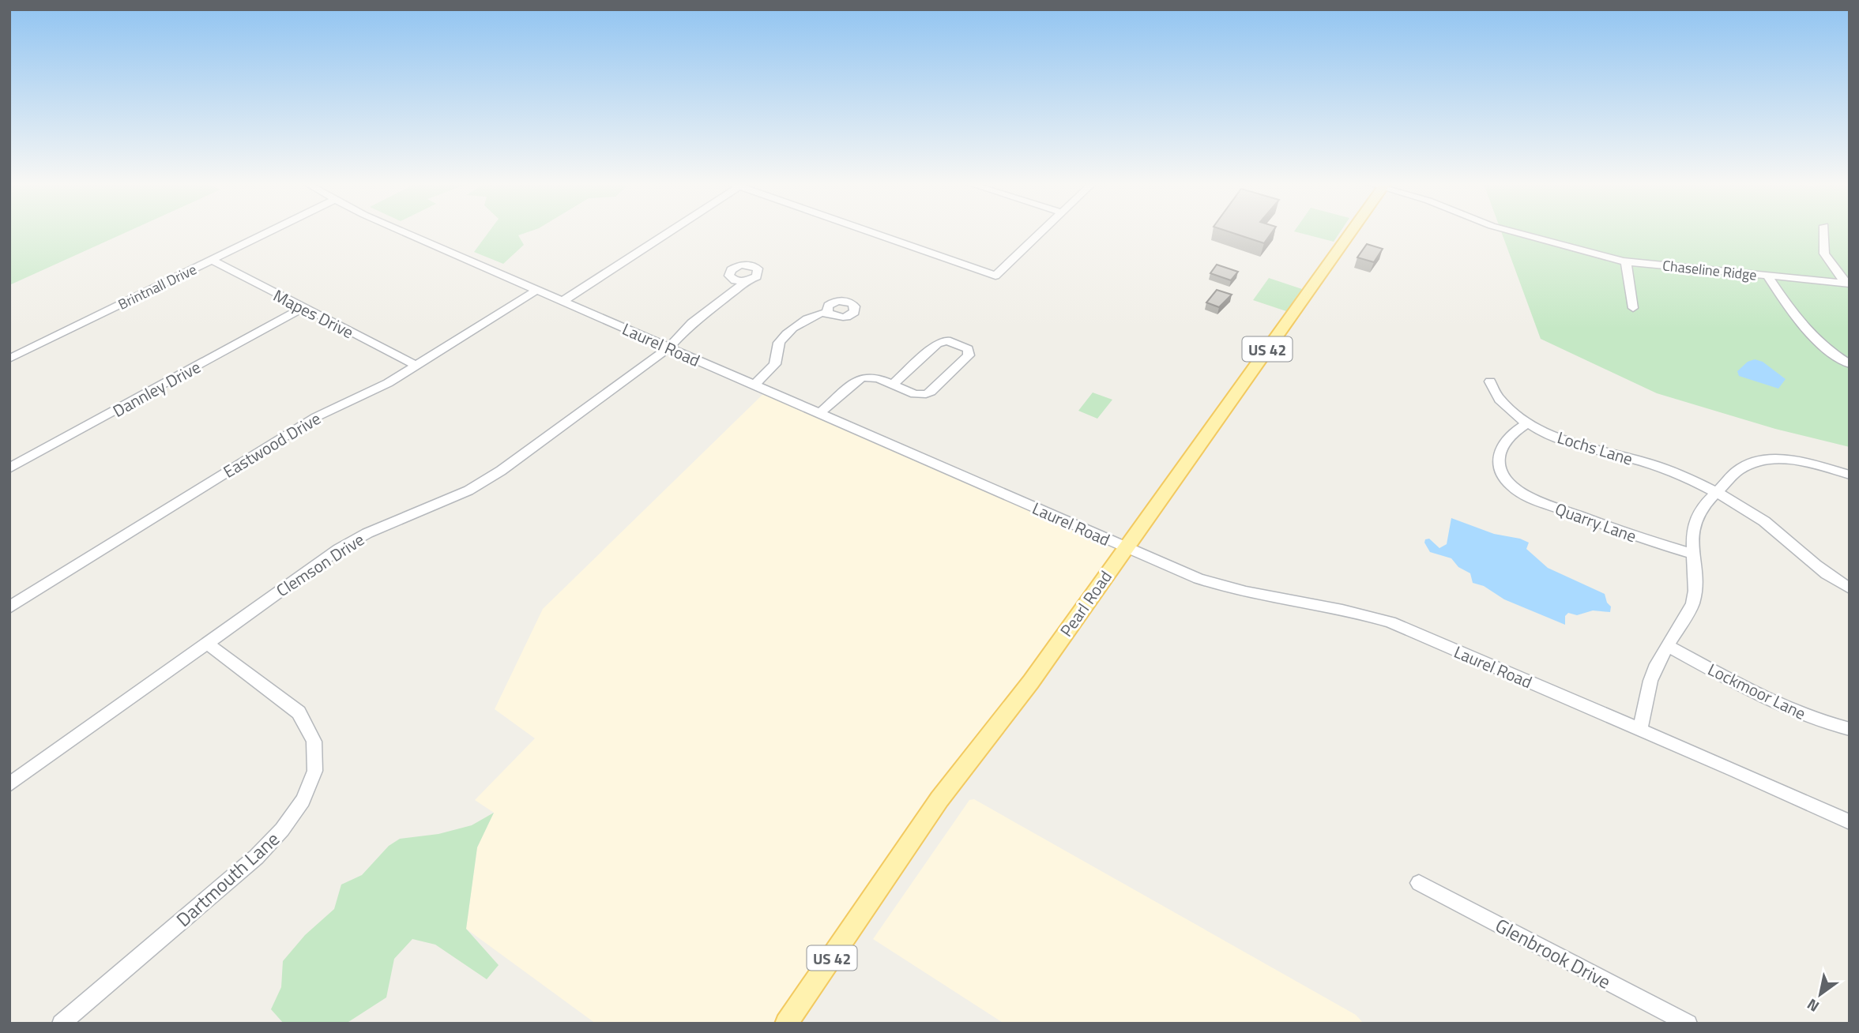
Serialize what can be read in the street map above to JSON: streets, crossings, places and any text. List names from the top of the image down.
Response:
{
  "streets": {
    "main road": ["US 42", "Pearl Road"],
    "street": [
      "Chaseline Ridge",
      "Brintnall Drive",
      "Mapes Drive",
      "Laurel Road",
      "Dannley Drive",
      "Eastwood Drive",
      "Lochs Lane",
      "Quarry Lane",
      "Clemson Drive",
      "Lockmoor Lane",
      "Dartmouth Lane",
      "Glenbrook Drive"
    ]
  },
  "crossings": [
    ["Brintnall Drive", "Mapes Drive"],
    ["Mapes Drive", "Dannley Drive"],
    ["Mapes Drive", "Eastwood Drive"],
    ["Laurel Road", "Eastwood Drive"],
    ["Laurel Road", "Clemson Drive"],
    ["Laurel Road", "Pearl Road"],
    ["Lochs Lane", "Quarry Lane"],
    ["Clemson Drive", "Dartmouth Lane"]
  ],
  "north": "bottom left"
}
